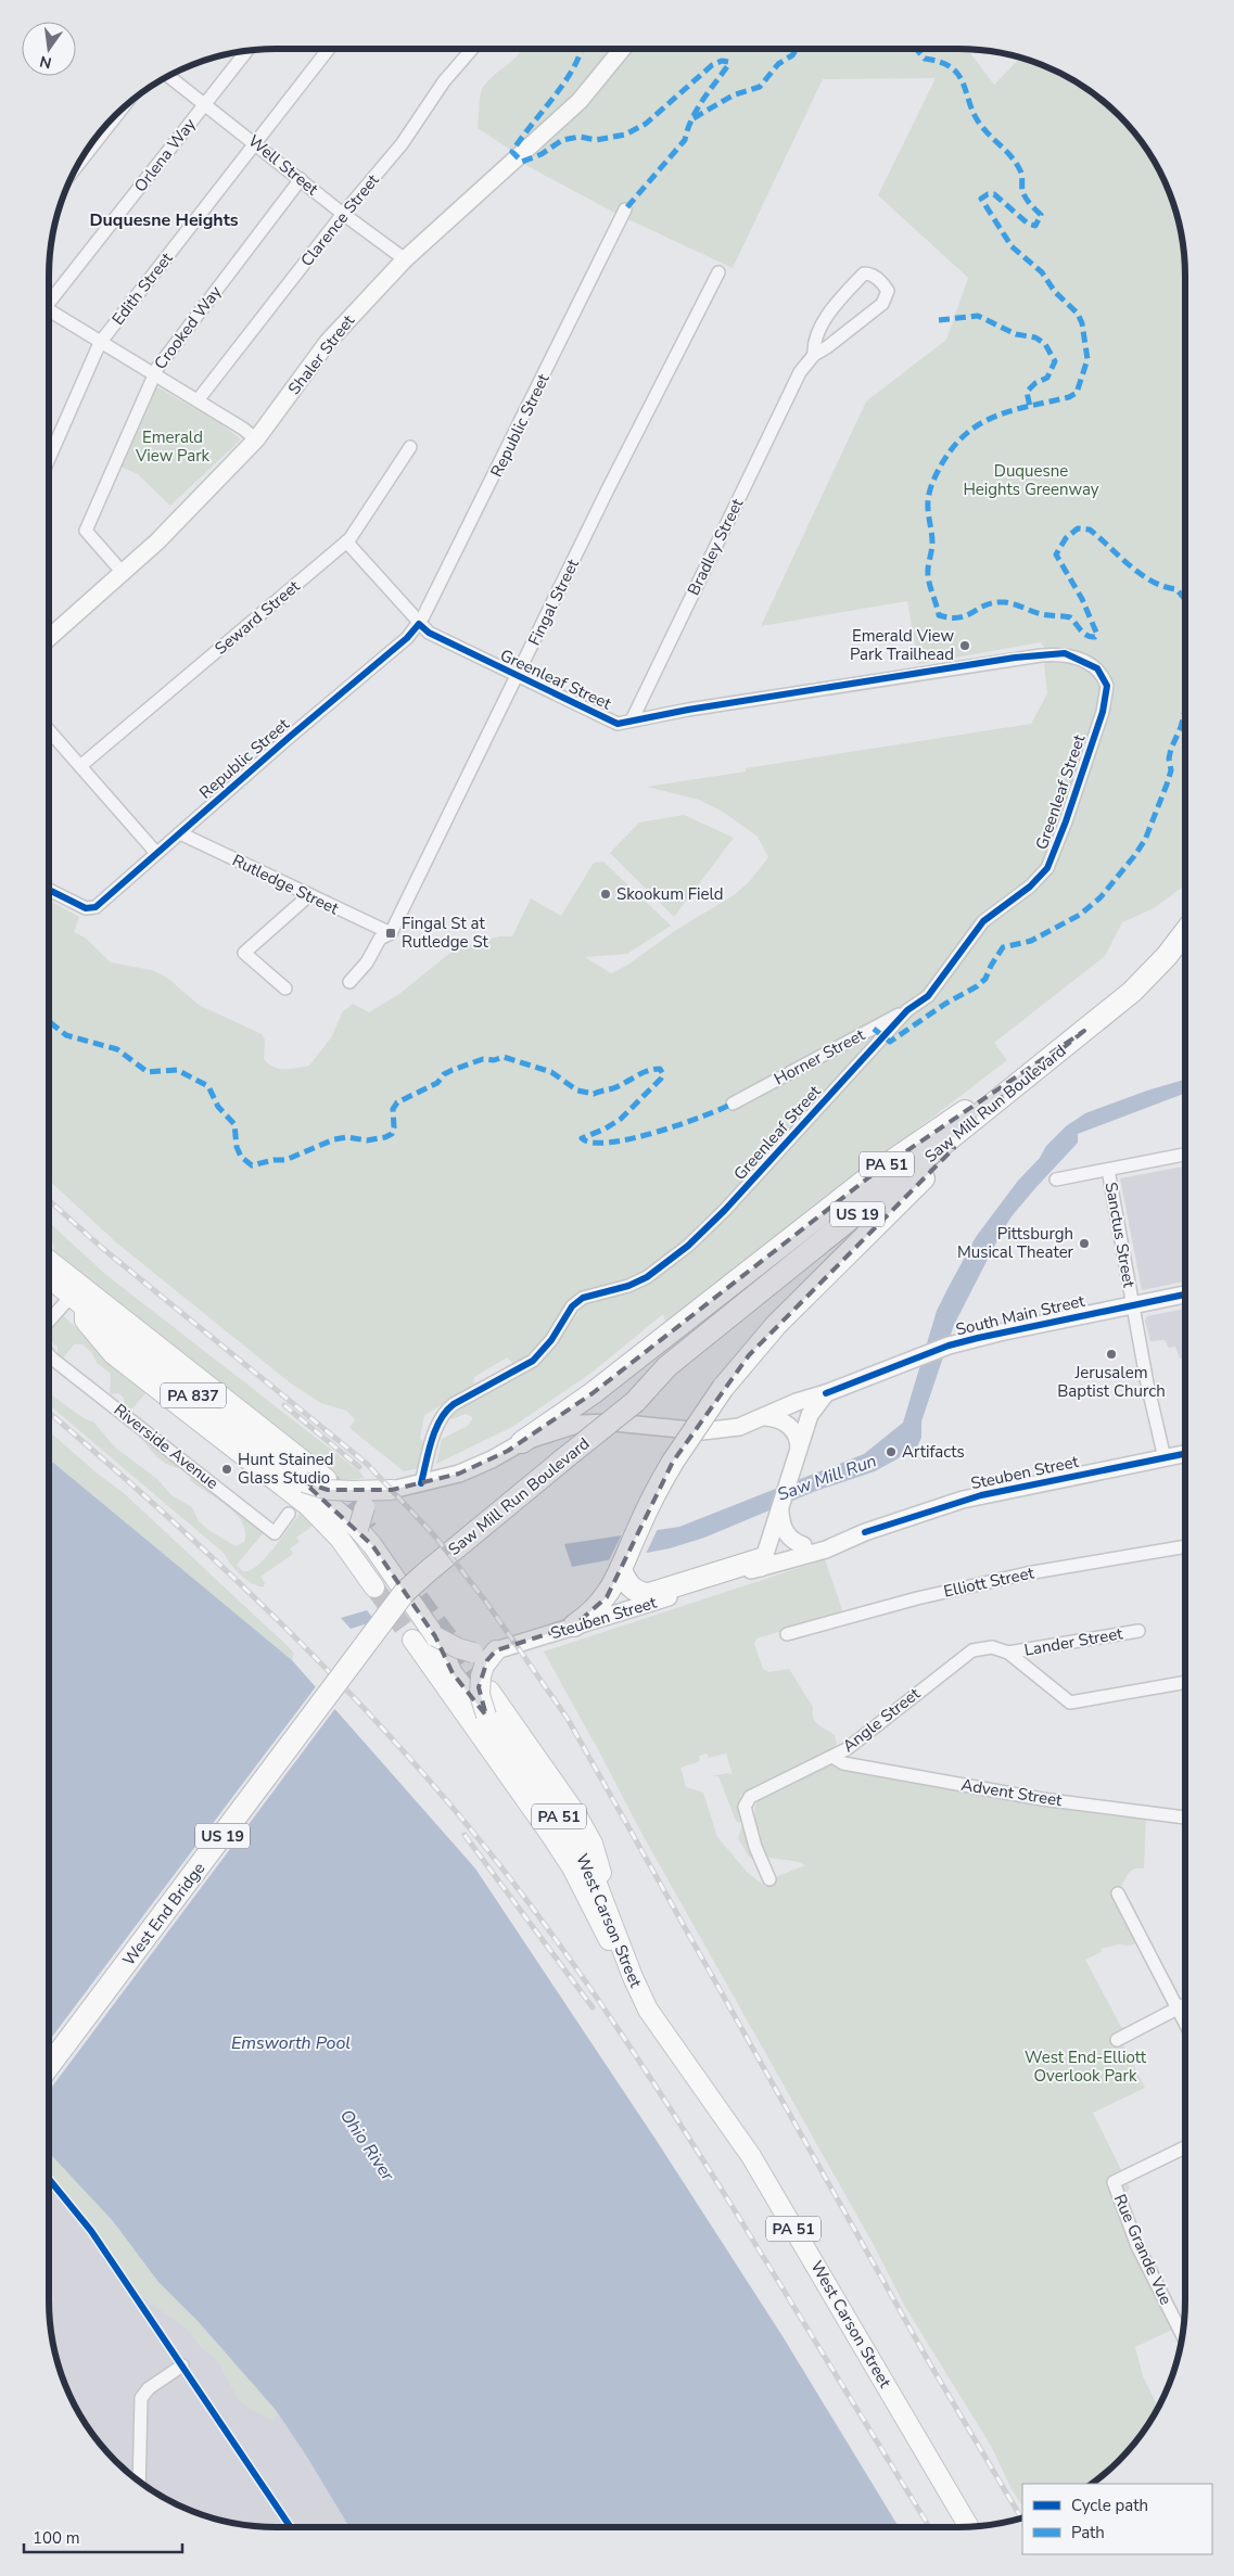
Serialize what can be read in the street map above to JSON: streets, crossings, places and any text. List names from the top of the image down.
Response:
{
  "streets": {
    "highway": [
      "Saw Mill Run Boulevard",
      "PA 51",
      "US 19",
      "West End Bridge"
    ],
    "main road": [
      "Shaler Street",
      "South Main Street",
      "PA 837",
      "Steuben Street",
      "West Carson Street"
    ],
    "street": [
      "Orlena Way",
      "Well Street",
      "Clarence Street",
      "Edith Street",
      "Crooked Way",
      "Republic Street",
      "Bradley Street",
      "Fingal Street",
      "Seward Street",
      "Greenleaf Street",
      "Rutledge Street",
      "Horner Street",
      "Sanctus Street",
      "Riverside Avenue",
      "Elliott Street",
      "Lander Street",
      "Angle Street",
      "Advent Street",
      "Rue Grande Vue"
    ]
  },
  "crossings": [
    ["Orlena Way", "Well Street"],
    ["Well Street", "Clarence Street"],
    ["Well Street", "Edith Street"],
    ["Well Street", "Crooked Way"],
    ["Well Street", "Shaler Street"],
    ["Crooked Way", "Shaler Street"],
    ["Republic Street", "Greenleaf Street"],
    ["Republic Street", "Rutledge Street"],
    ["Bradley Street", "Greenleaf Street"],
    ["Fingal Street", "Greenleaf Street"],
    ["Fingal Street", "Rutledge Street"],
    ["Seward Street", "Greenleaf Street"],
    ["Greenleaf Street", "Horner Street"],
    ["Greenleaf Street", "South Main Street"],
    ["Saw Mill Run Boulevard", "PA 51"],
    ["Saw Mill Run Boulevard", "West End Bridge"],
    ["Saw Mill Run Boulevard", "West Carson Street"],
    ["PA 51", "South Main Street"],
    ["PA 51", "PA 837"],
    ["PA 51", "Steuben Street"],
    ["PA 51", "West Carson Street"],
    ["Sanctus Street", "South Main Street"],
    ["Sanctus Street", "Steuben Street"],
    ["South Main Street", "PA 837"],
    ["PA 837", "West Carson Street"],
    ["Lander Street", "Angle Street"],
    ["Angle Street", "Advent Street"],
    ["West End Bridge", "West Carson Street"]
  ],
  "districts": ["Duquesne Heights"],
  "water": ["Saw Mill Run", "Emsworth Pool", "Ohio River"],
  "parks": ["Emerald View Park", "Duquesne Heights Greenway", "West End-Elliott Overlook Park"],
  "places": {
    "other": [
      "Emerald View Park Trailhead",
      "Skookum Field",
      "Pittsburgh Musical Theater",
      "Jerusalem Baptist Church",
      "Artifacts",
      "Hunt Stained Glass Studio"
    ],
    "transit": ["Fingal St at Rutledge St"]
  },
  "legend": ["Cycle path", "Path"],
  "scale_bar": "100 m",
  "north": "bottom"
}
